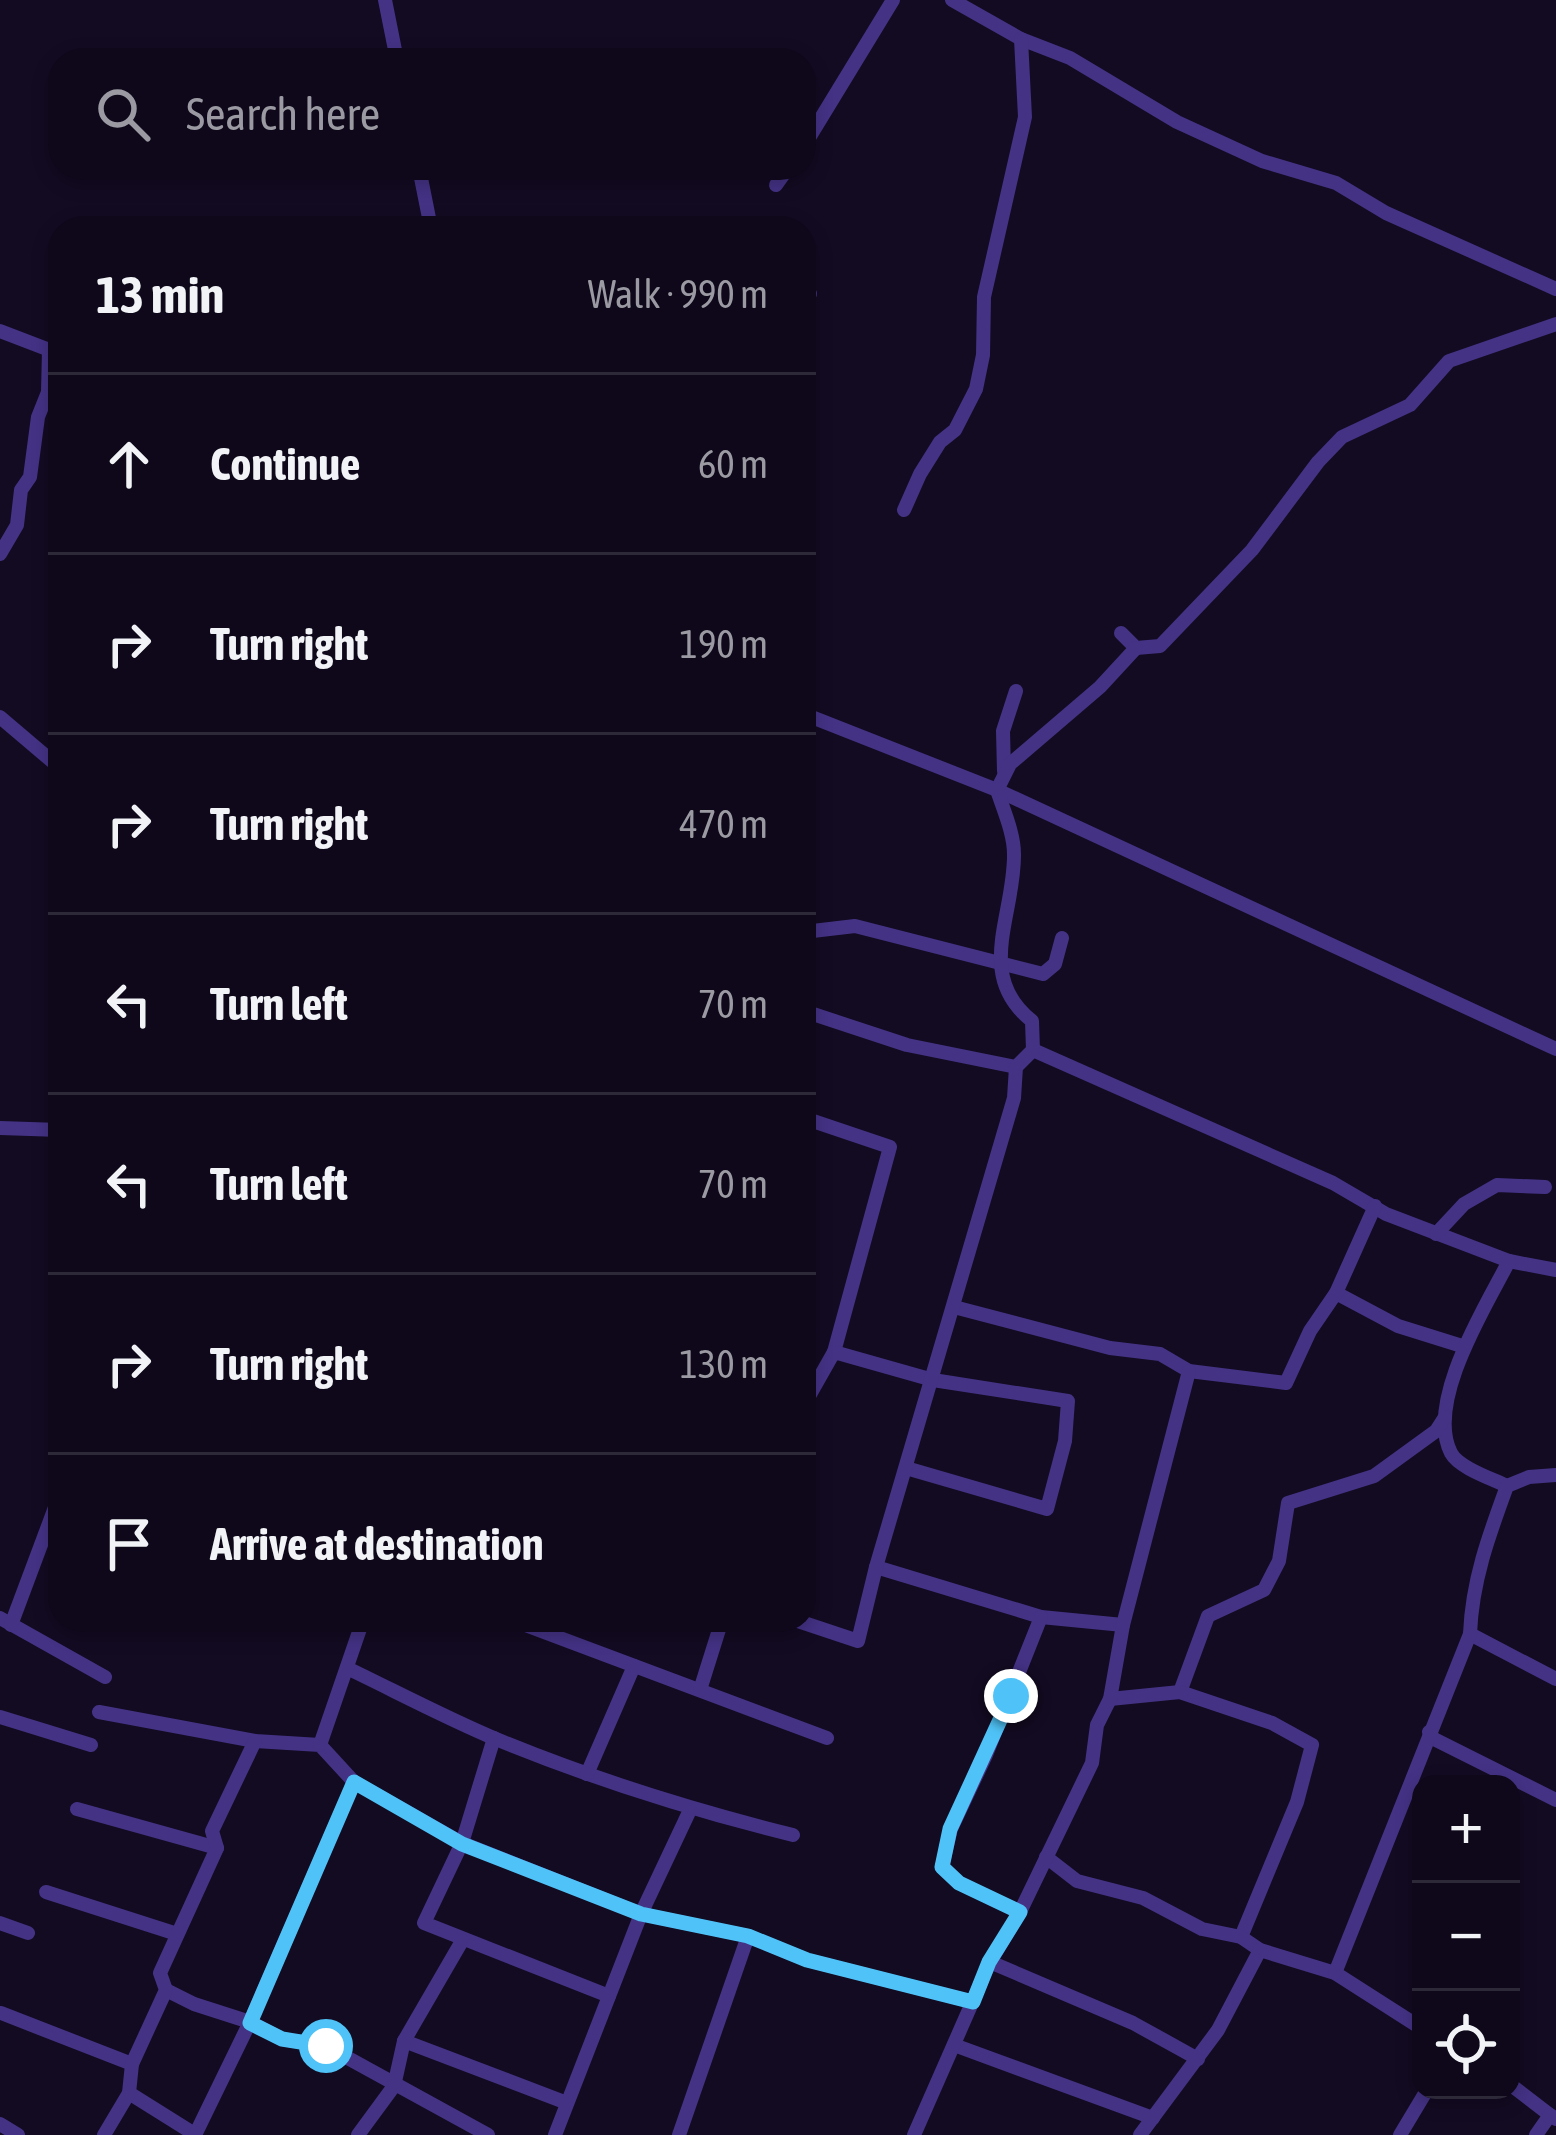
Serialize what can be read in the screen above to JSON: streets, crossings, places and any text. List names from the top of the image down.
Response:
{
  "page": {
    "search": "Search here",
    "heading": ["13 min", "Walk · 990 m"],
    "list": [
      ["Continue", "60 m"],
      ["Turn right", "190 m"],
      ["Turn right", "470 m"],
      ["Turn left", "70 m"],
      ["Turn left", "70 m"],
      ["Turn right", "130 m"],
      "Arrive at destination"
    ],
    "map_buttons": ["+", "−"]
  }
}
